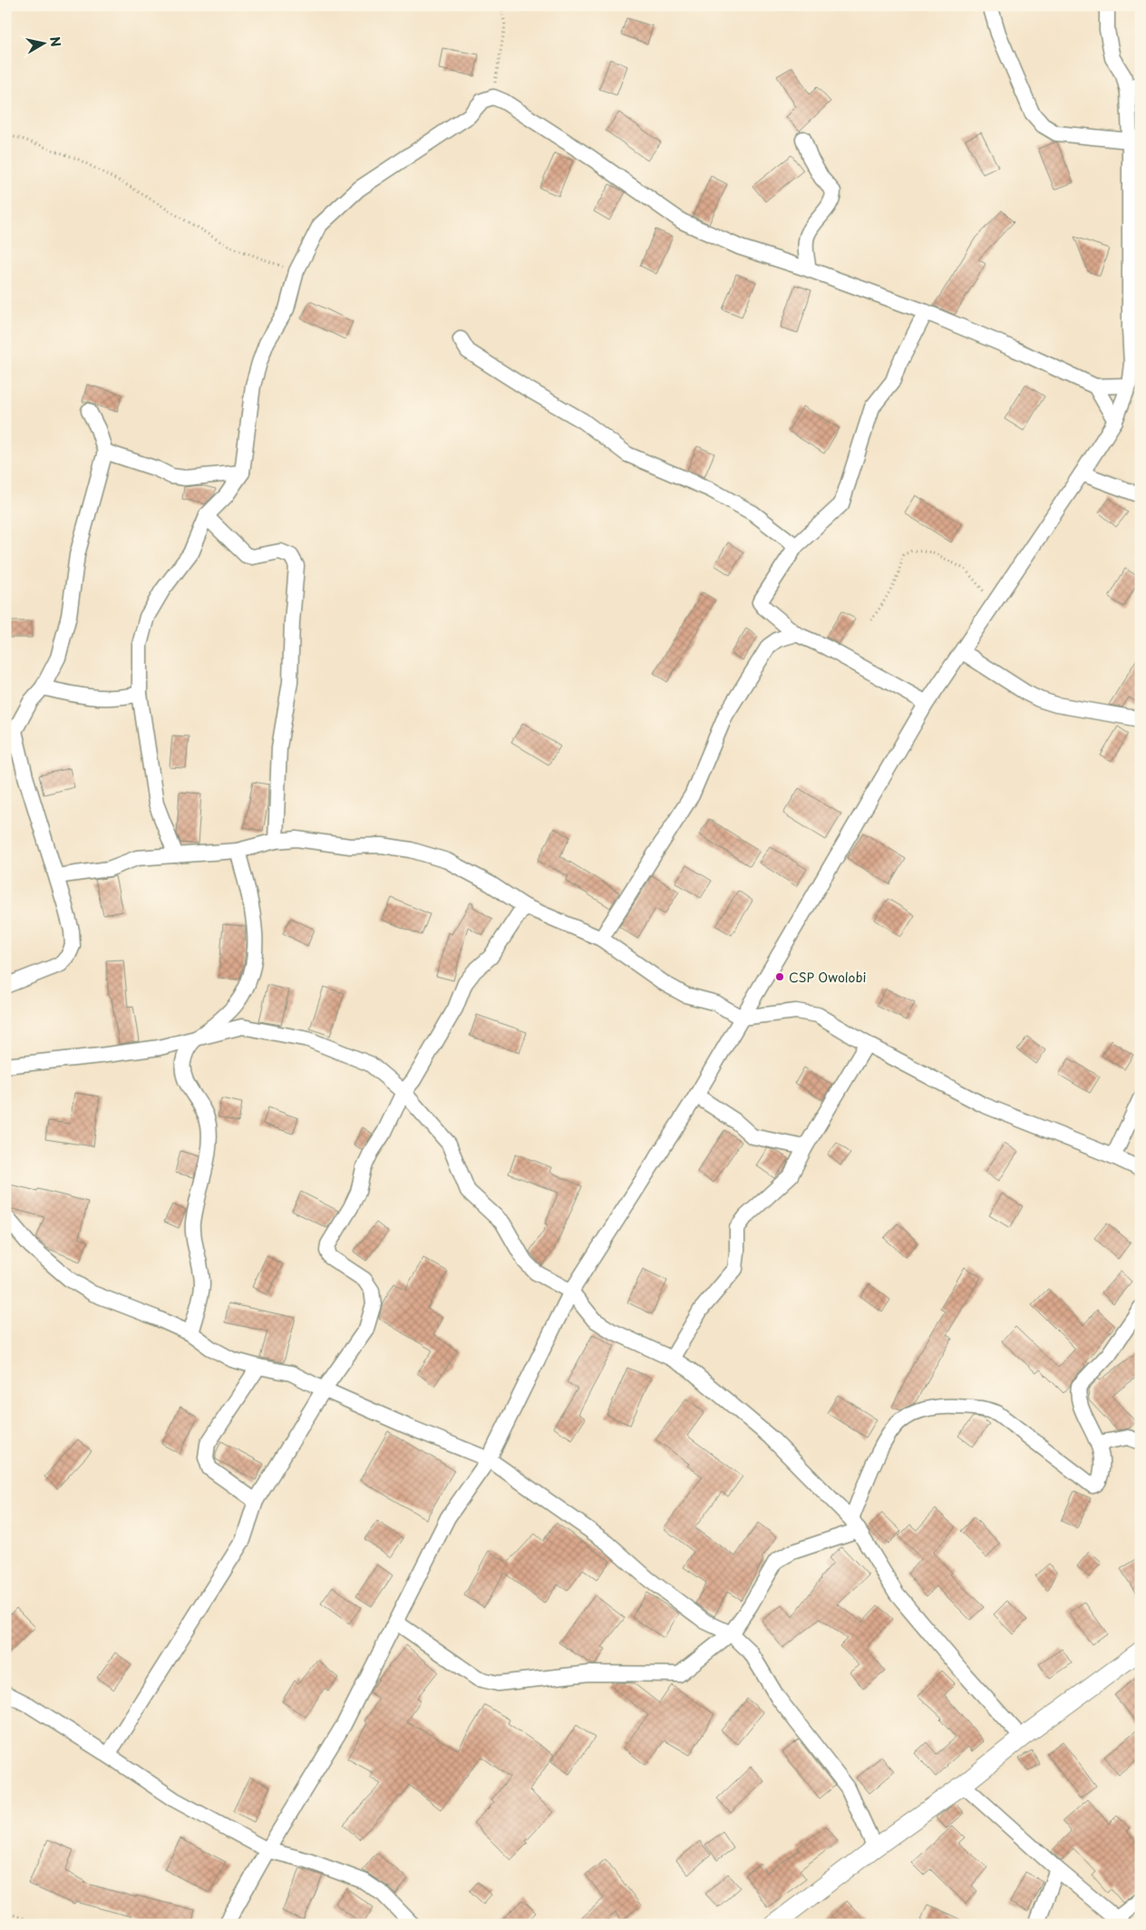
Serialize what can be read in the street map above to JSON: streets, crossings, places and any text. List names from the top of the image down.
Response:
{
  "places": ["CSP Owolobi"],
  "north": "right"
}
